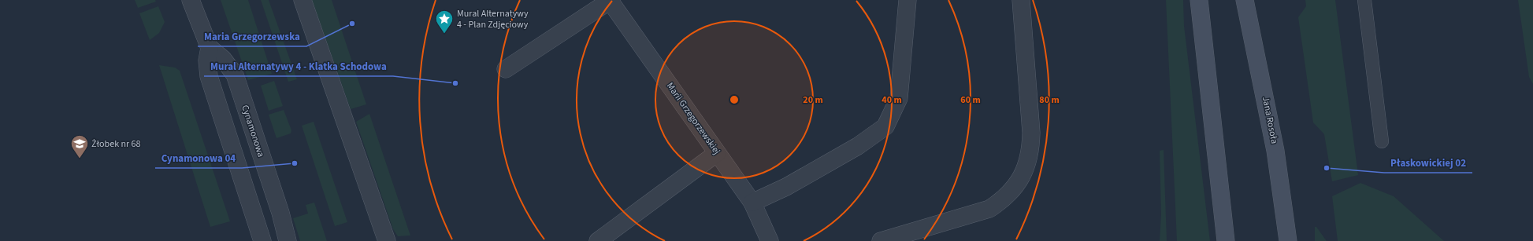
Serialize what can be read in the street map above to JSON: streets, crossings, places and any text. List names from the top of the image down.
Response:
{
  "streets": {
    "main road": ["Jana Rosoła"],
    "street": ["Marii Grzegorzewskiej", "Cynamonowa"]
  },
  "places": {
    "other": [
      "Maria Grzegorzewska",
      "Mural Alternatywy 4 - Klatka Schodowa",
      "Cynamonowa 04",
      "Płaskowickiej 02"
    ],
    "place": ["Mural Alternatywy 4 - Plan Zdjęciowy"],
    "school or university": ["Żłobek nr 68"]
  },
  "rings": [
    "20 m",
    "40 m",
    "60 m",
    "80 m"
  ]
}
